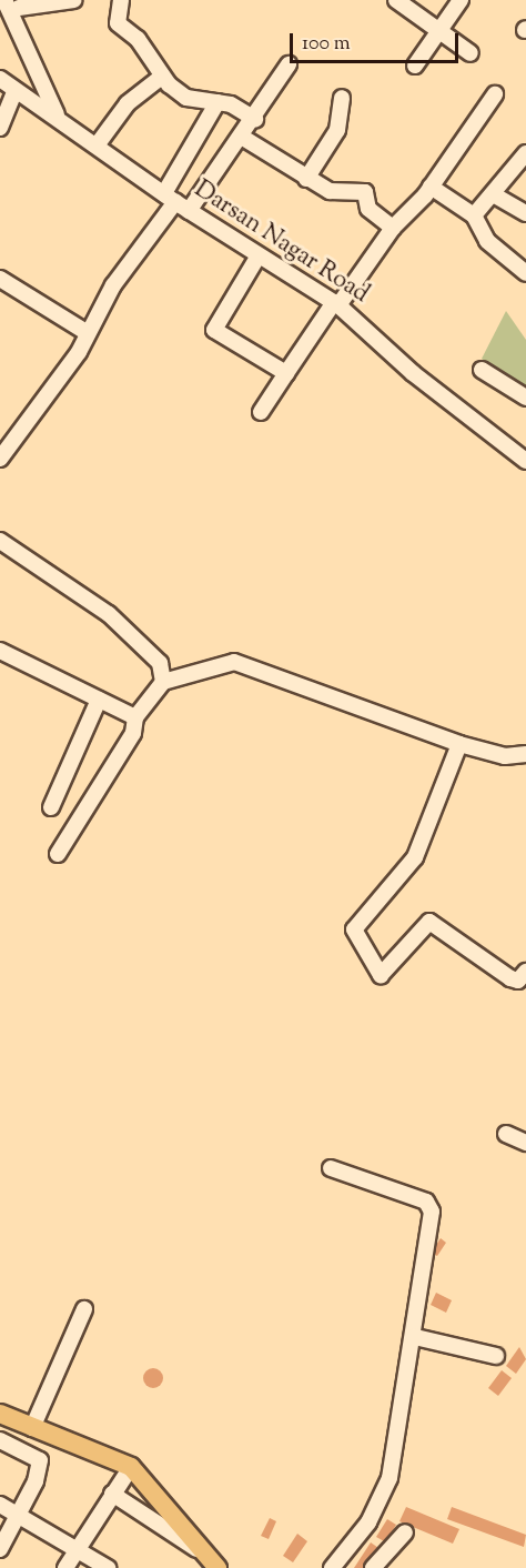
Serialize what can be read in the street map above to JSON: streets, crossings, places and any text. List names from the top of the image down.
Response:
{
  "streets": {
    "street": ["Darsan Nagar Road"]
  },
  "scale_bar": "100 m"
}
